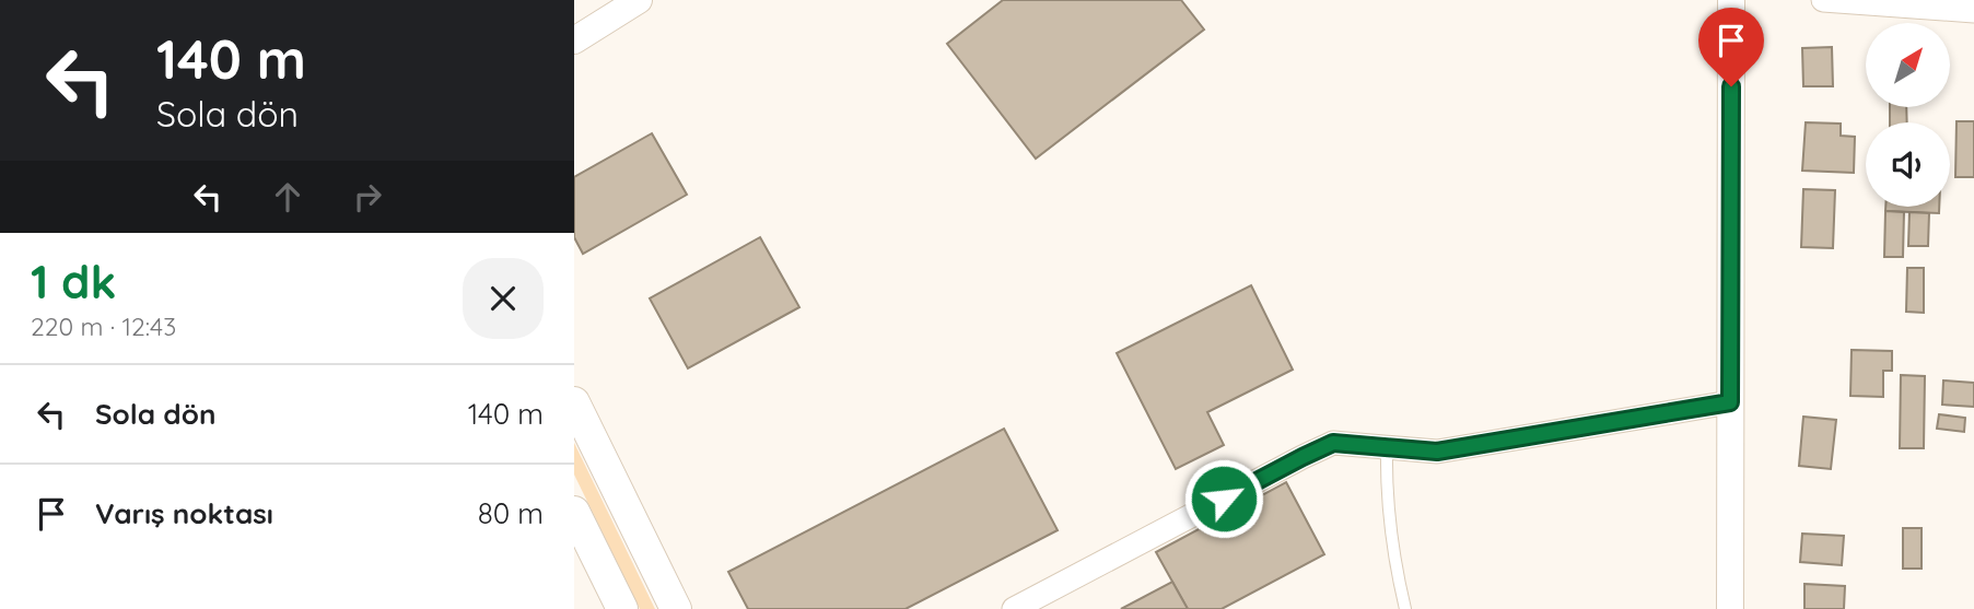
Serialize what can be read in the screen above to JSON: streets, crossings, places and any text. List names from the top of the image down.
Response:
{
  "north": "top right",
  "page": {
    "turn": ["140 m", "Sola dön"],
    "heading": ["1 dk", "220 m · 12:43"],
    "list": [
      {
        "name": "Sola dön",
        "value": "140 m"
      },
      {
        "name": "Varış noktası",
        "value": "80 m"
      }
    ]
  }
}
